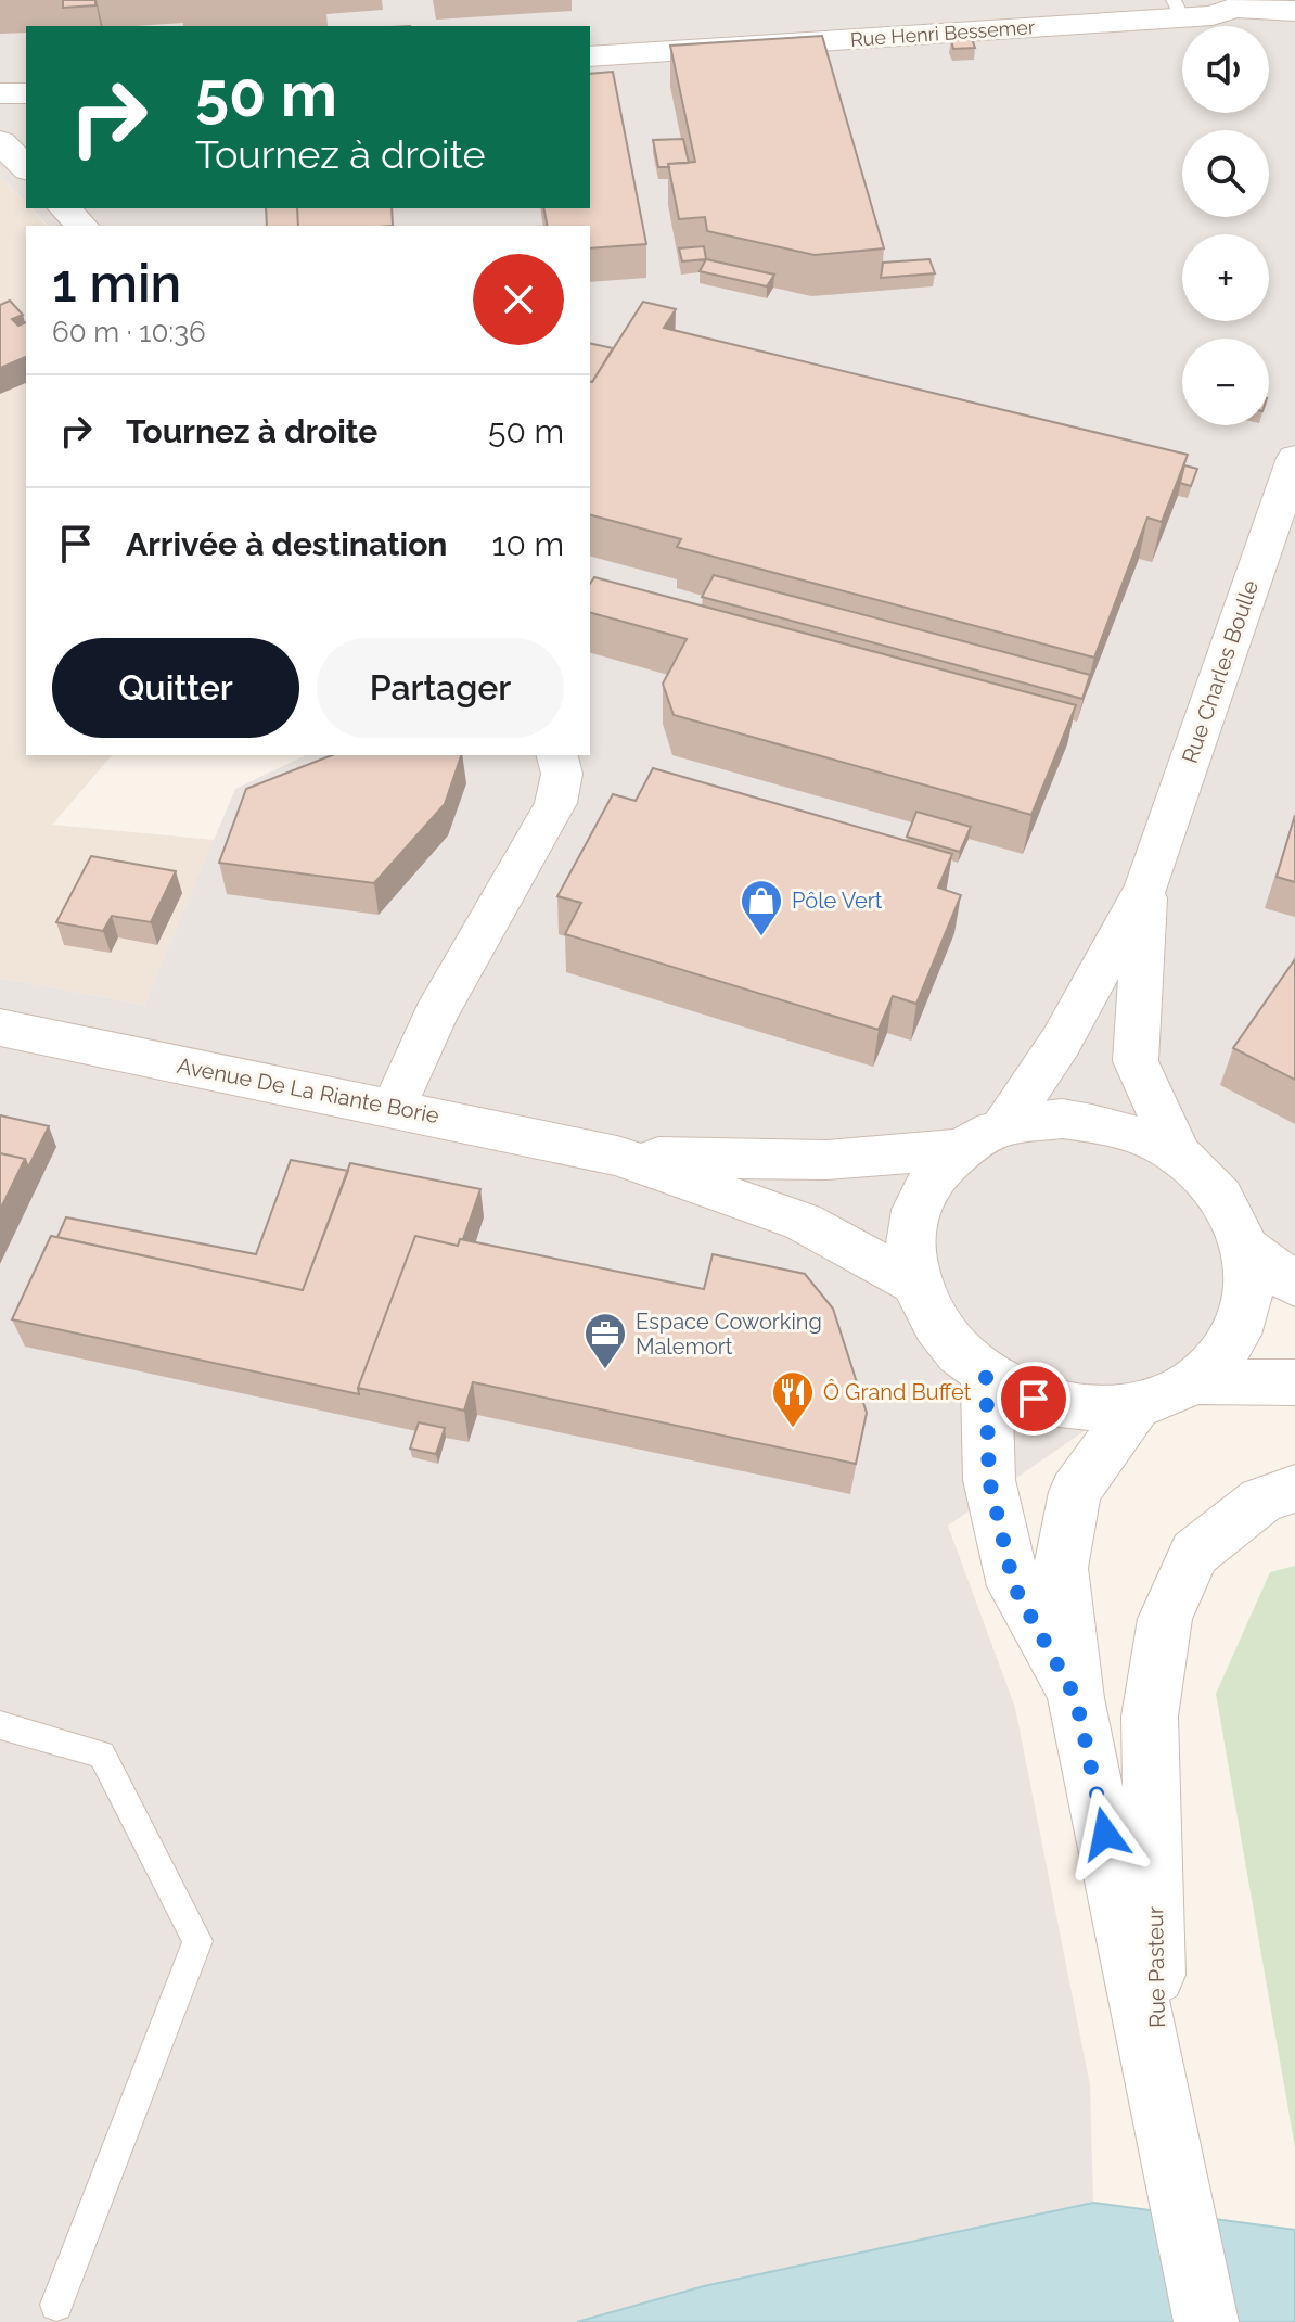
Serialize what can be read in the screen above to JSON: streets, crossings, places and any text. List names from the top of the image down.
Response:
{
  "streets": {
    "street": [
      "Rue Henri Bessemer",
      "Rue Charles Boulle",
      "Avenue De La Riante Borie",
      "Rue Pasteur"
    ]
  },
  "places": {
    "shop": ["Pôle Vert"],
    "office": ["Espace Coworking Malemort"],
    "restaurant": ["Ô Grand Buffet"]
  },
  "page": {
    "map_buttons": ["+", "−"],
    "turn": ["50 m", "Tournez à droite"],
    "heading": ["1 min", "60 m · 10:36"],
    "list": [
      {
        "name": "Tournez à droite",
        "value": "50 m"
      },
      {
        "name": "Arrivée à destination",
        "value": "10 m"
      }
    ],
    "buttons": ["Quitter", "Partager"]
  }
}
